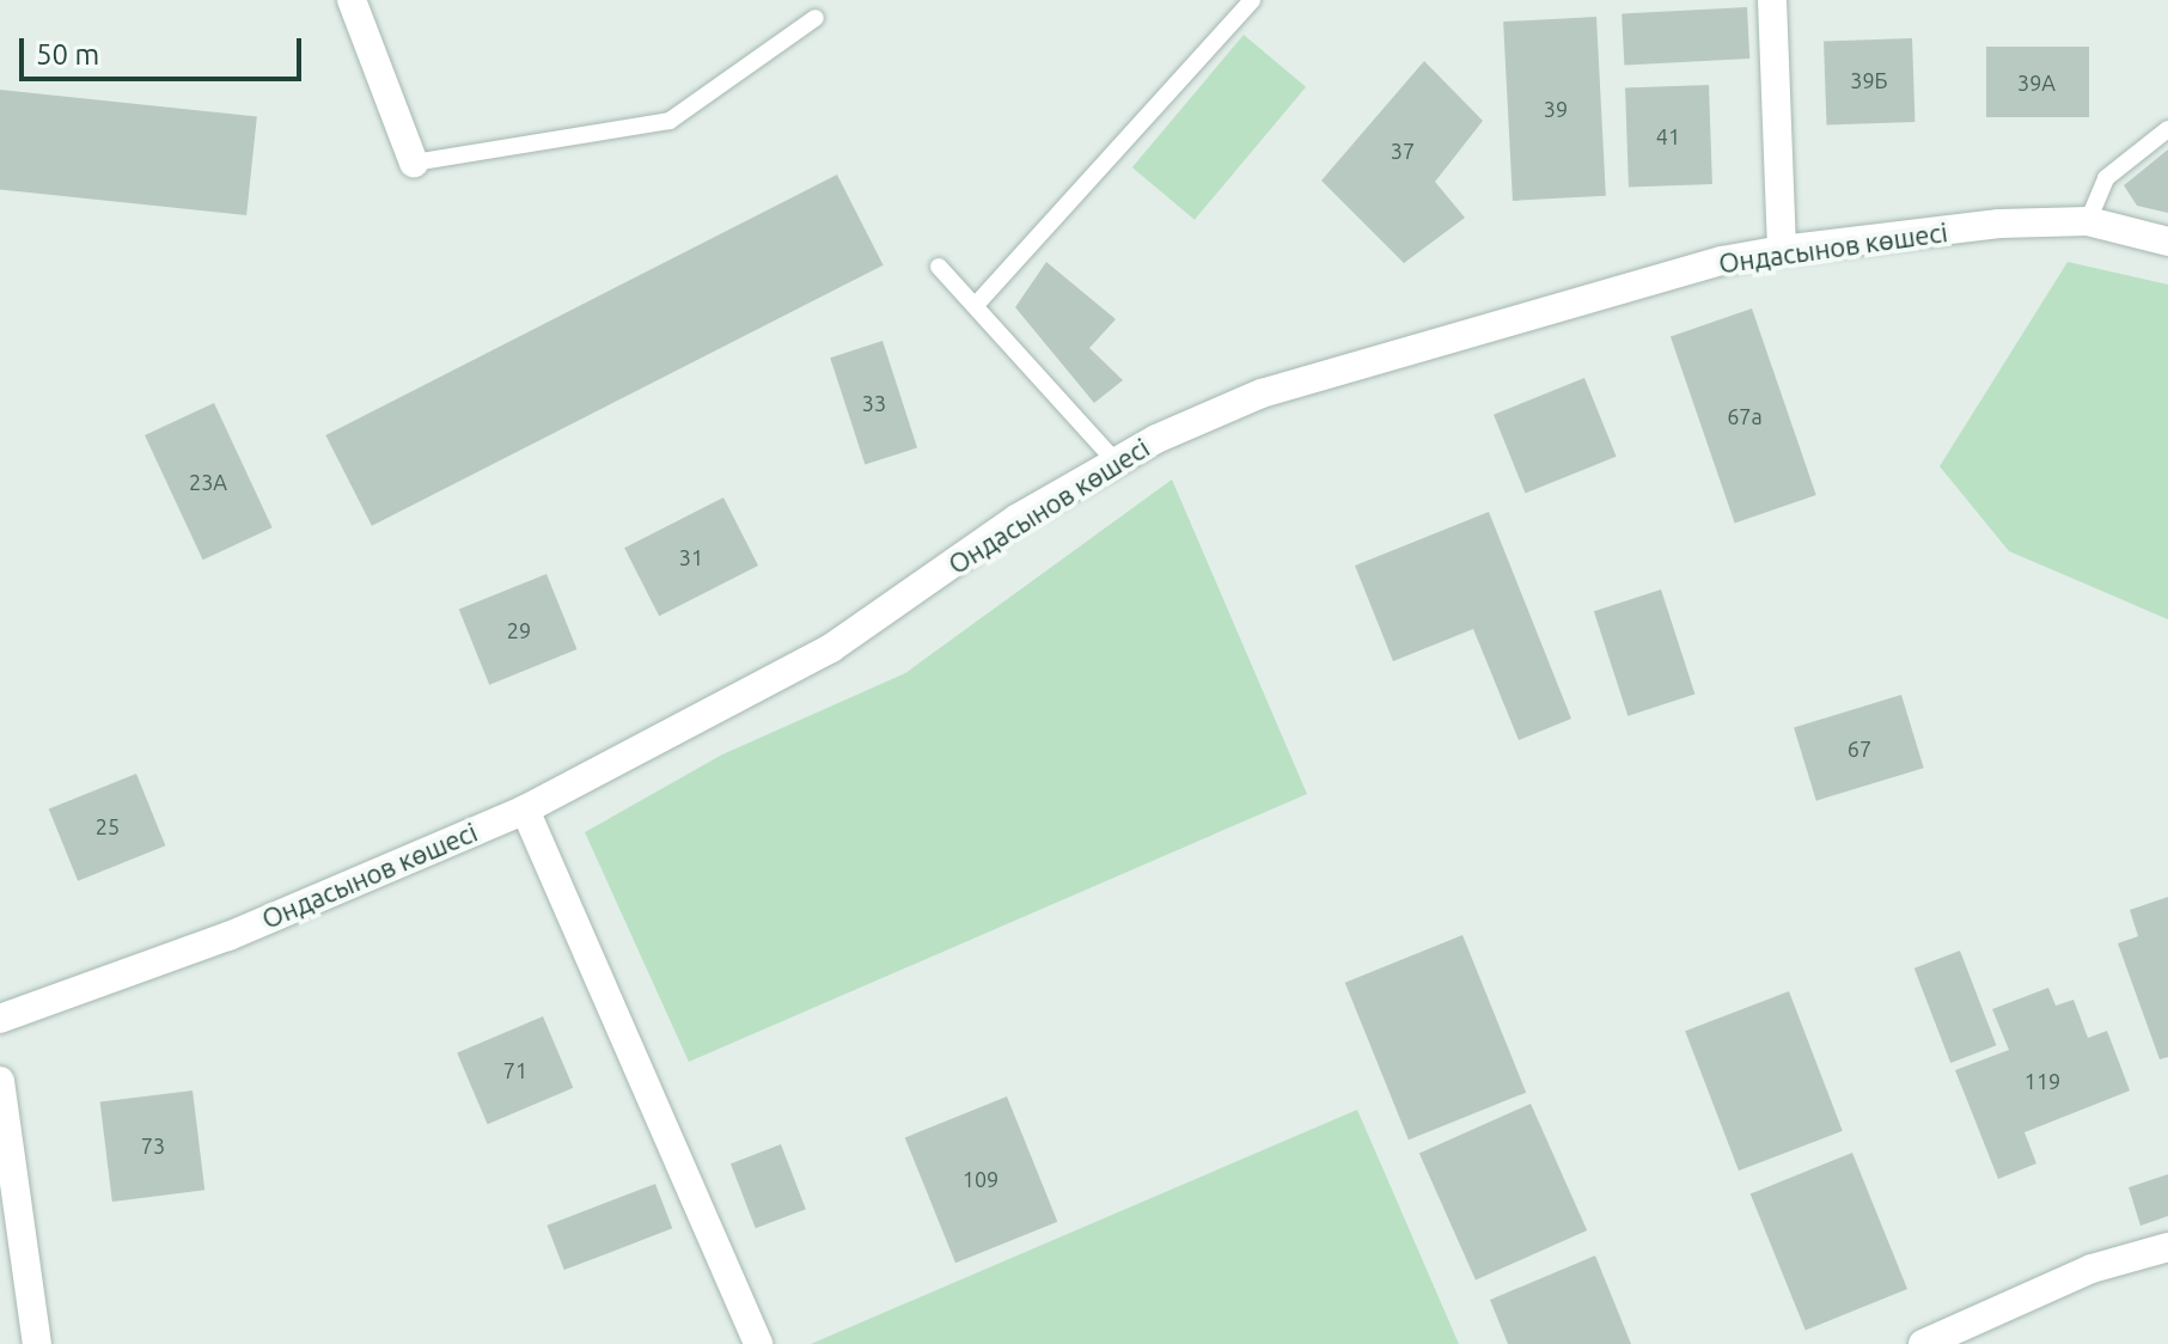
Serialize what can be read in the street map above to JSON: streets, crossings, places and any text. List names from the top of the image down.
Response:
{
  "streets": {
    "street": ["Ондасынов көшесі"]
  },
  "house_numbers": [
    "39Б",
    "39А",
    "39",
    "41",
    "37",
    "33",
    "67а",
    "23А",
    "31",
    "29",
    "67",
    "25",
    "71",
    "119",
    "73",
    "109"
  ],
  "scale_bar": "50 m"
}
